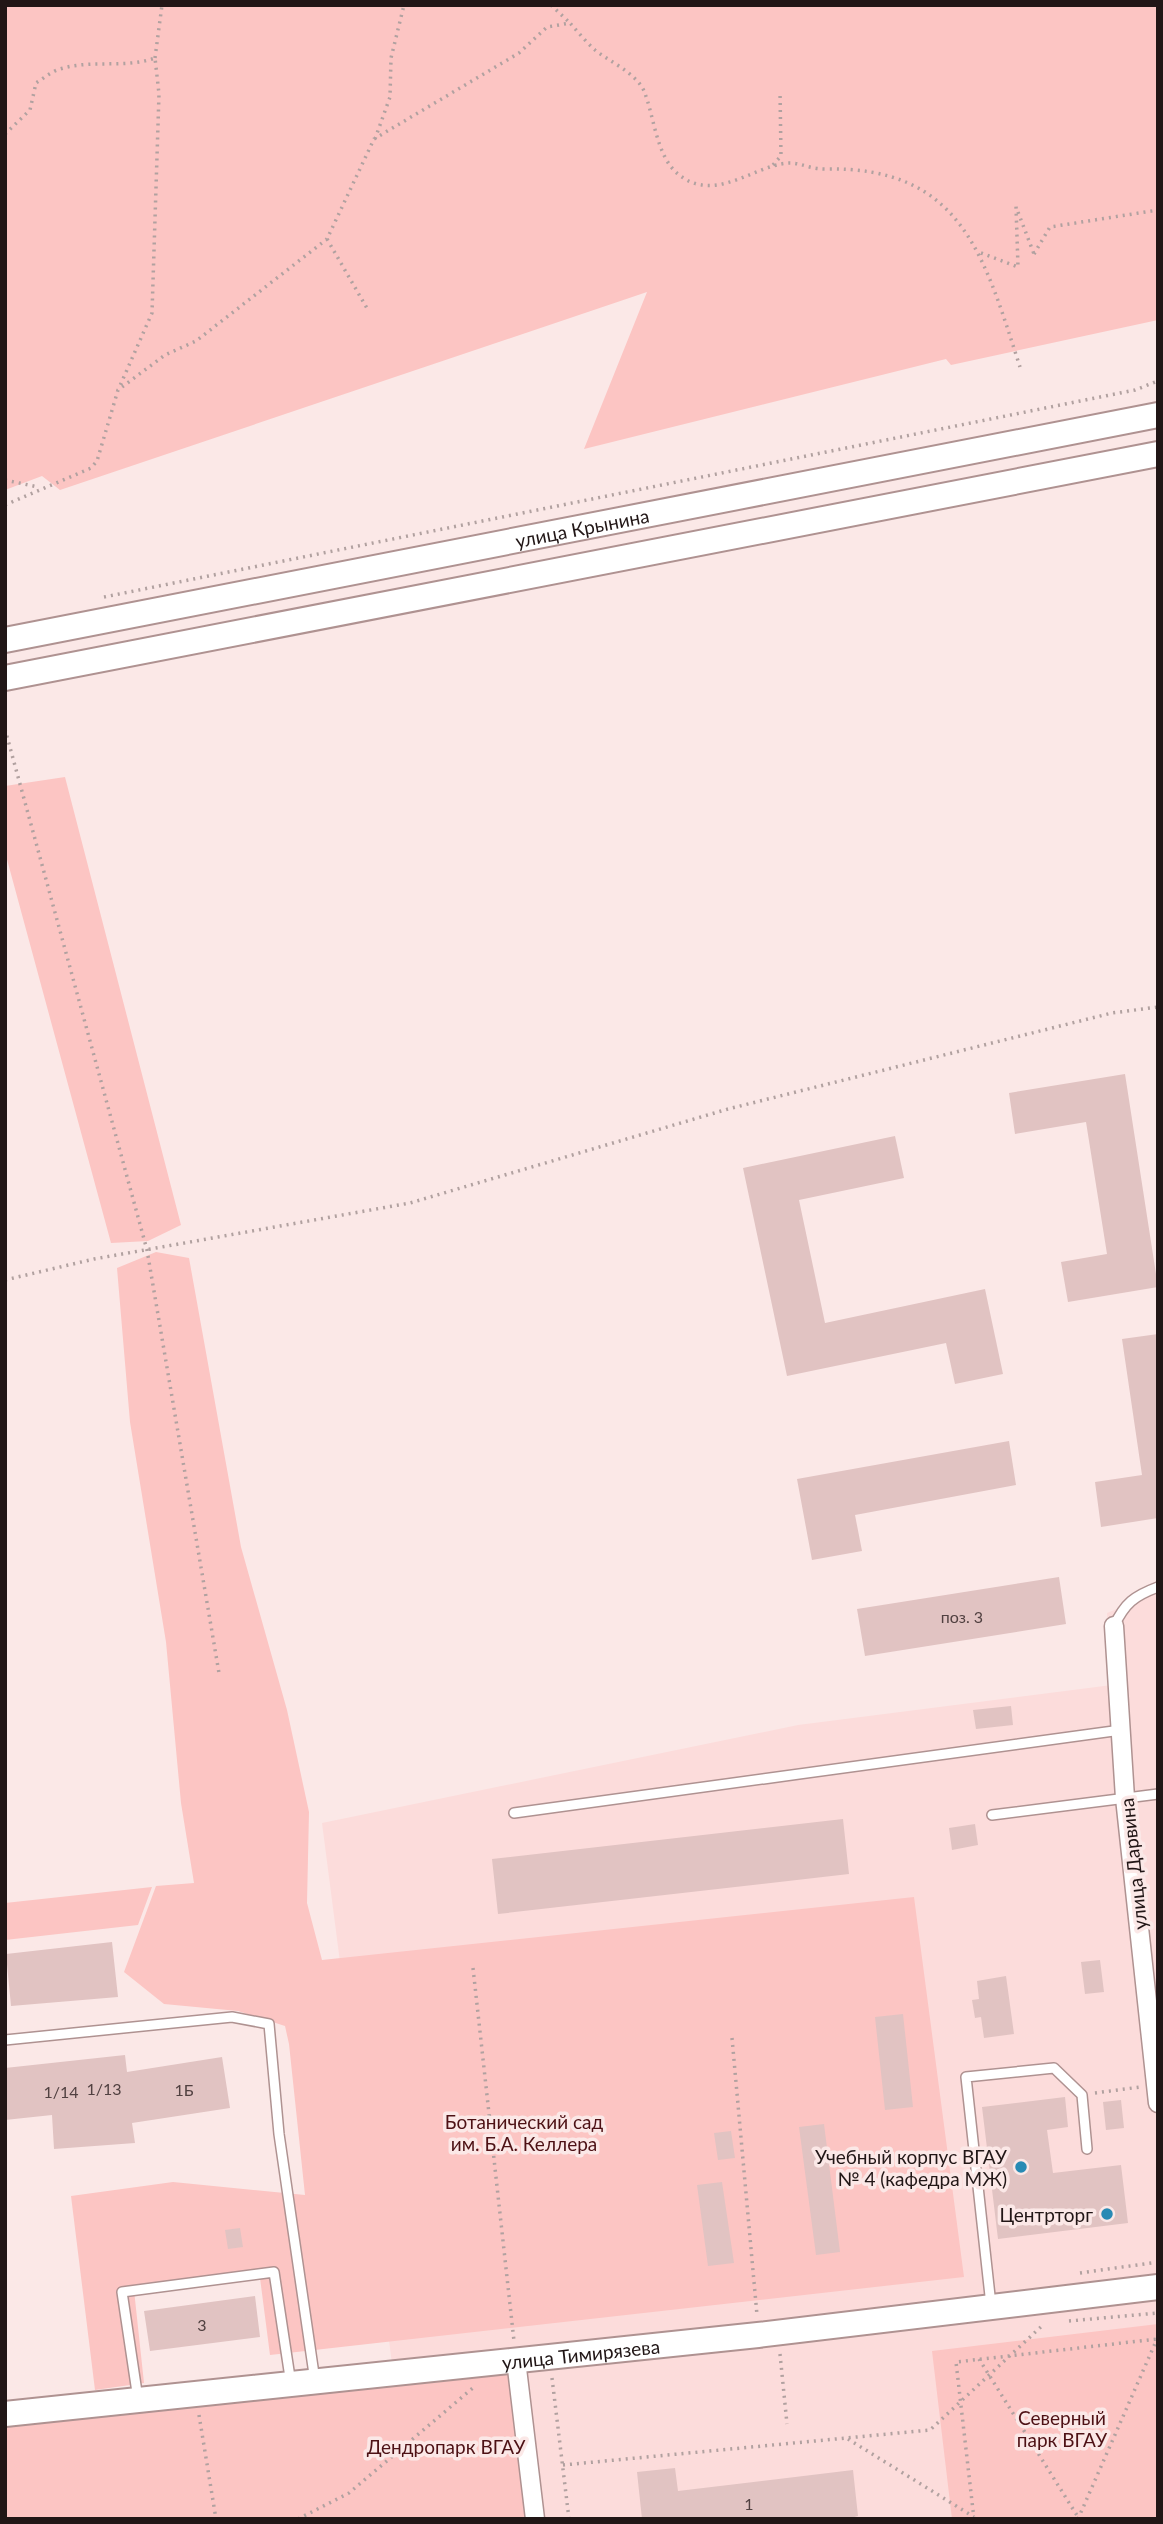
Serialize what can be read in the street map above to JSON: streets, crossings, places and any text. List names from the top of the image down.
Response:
{
  "streets": {
    "main road": ["улица Крынина", "улица Тимирязева"],
    "street": ["улица Дарвина"]
  },
  "parks": ["Ботанический сад им. Б.А. Келлера", "Северный парк ВГАУ", "Дендропарк ВГАУ"],
  "places": ["Учебный корпус ВГАУ № 4 (кафедра МЖ)", "Центрторг"],
  "house_numbers": [
    "поз. 3",
    "1/13",
    "1Б",
    "1/14",
    "3",
    "1"
  ]
}
